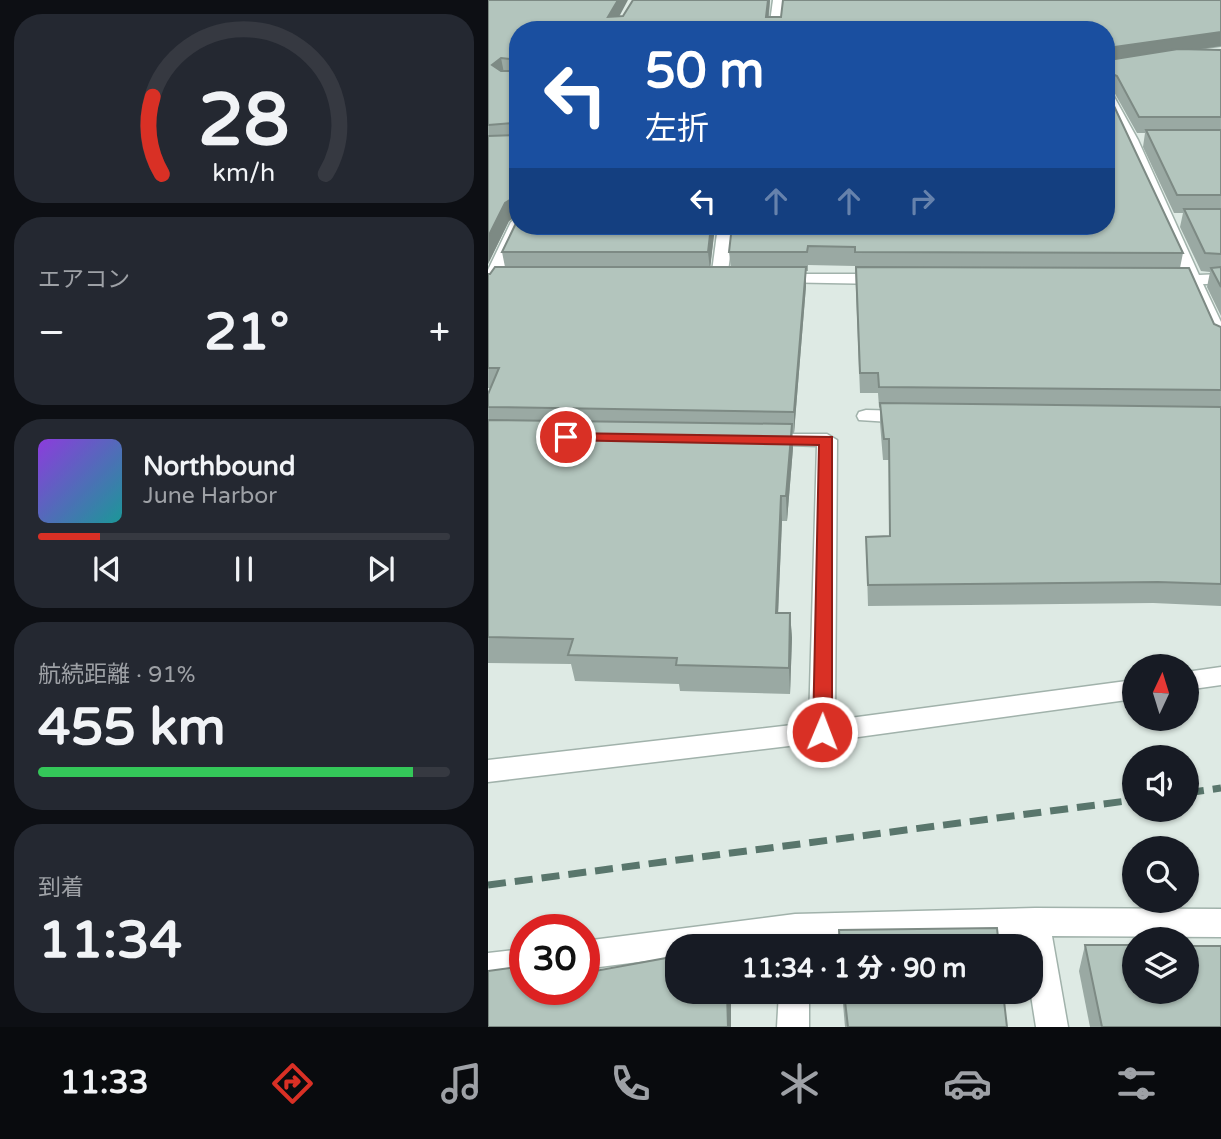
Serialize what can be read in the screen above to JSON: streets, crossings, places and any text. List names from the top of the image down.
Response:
{
  "north": "top",
  "page": {
    "turn": ["50 m", "左折"],
    "tile": [
      "エアコン",
      ["航続距離 · 91%", "455 km"],
      ["到着", "11:34"]
    ],
    "heat": ["−", "21°", "+"],
    "song": ["Northbound", "June Harbor"],
    "limit": "30",
    "trip": "11:34 · 1 分 · 90 m",
    "tabs": "11:33",
    "gauge": ["28", "km/h"]
  }
}
